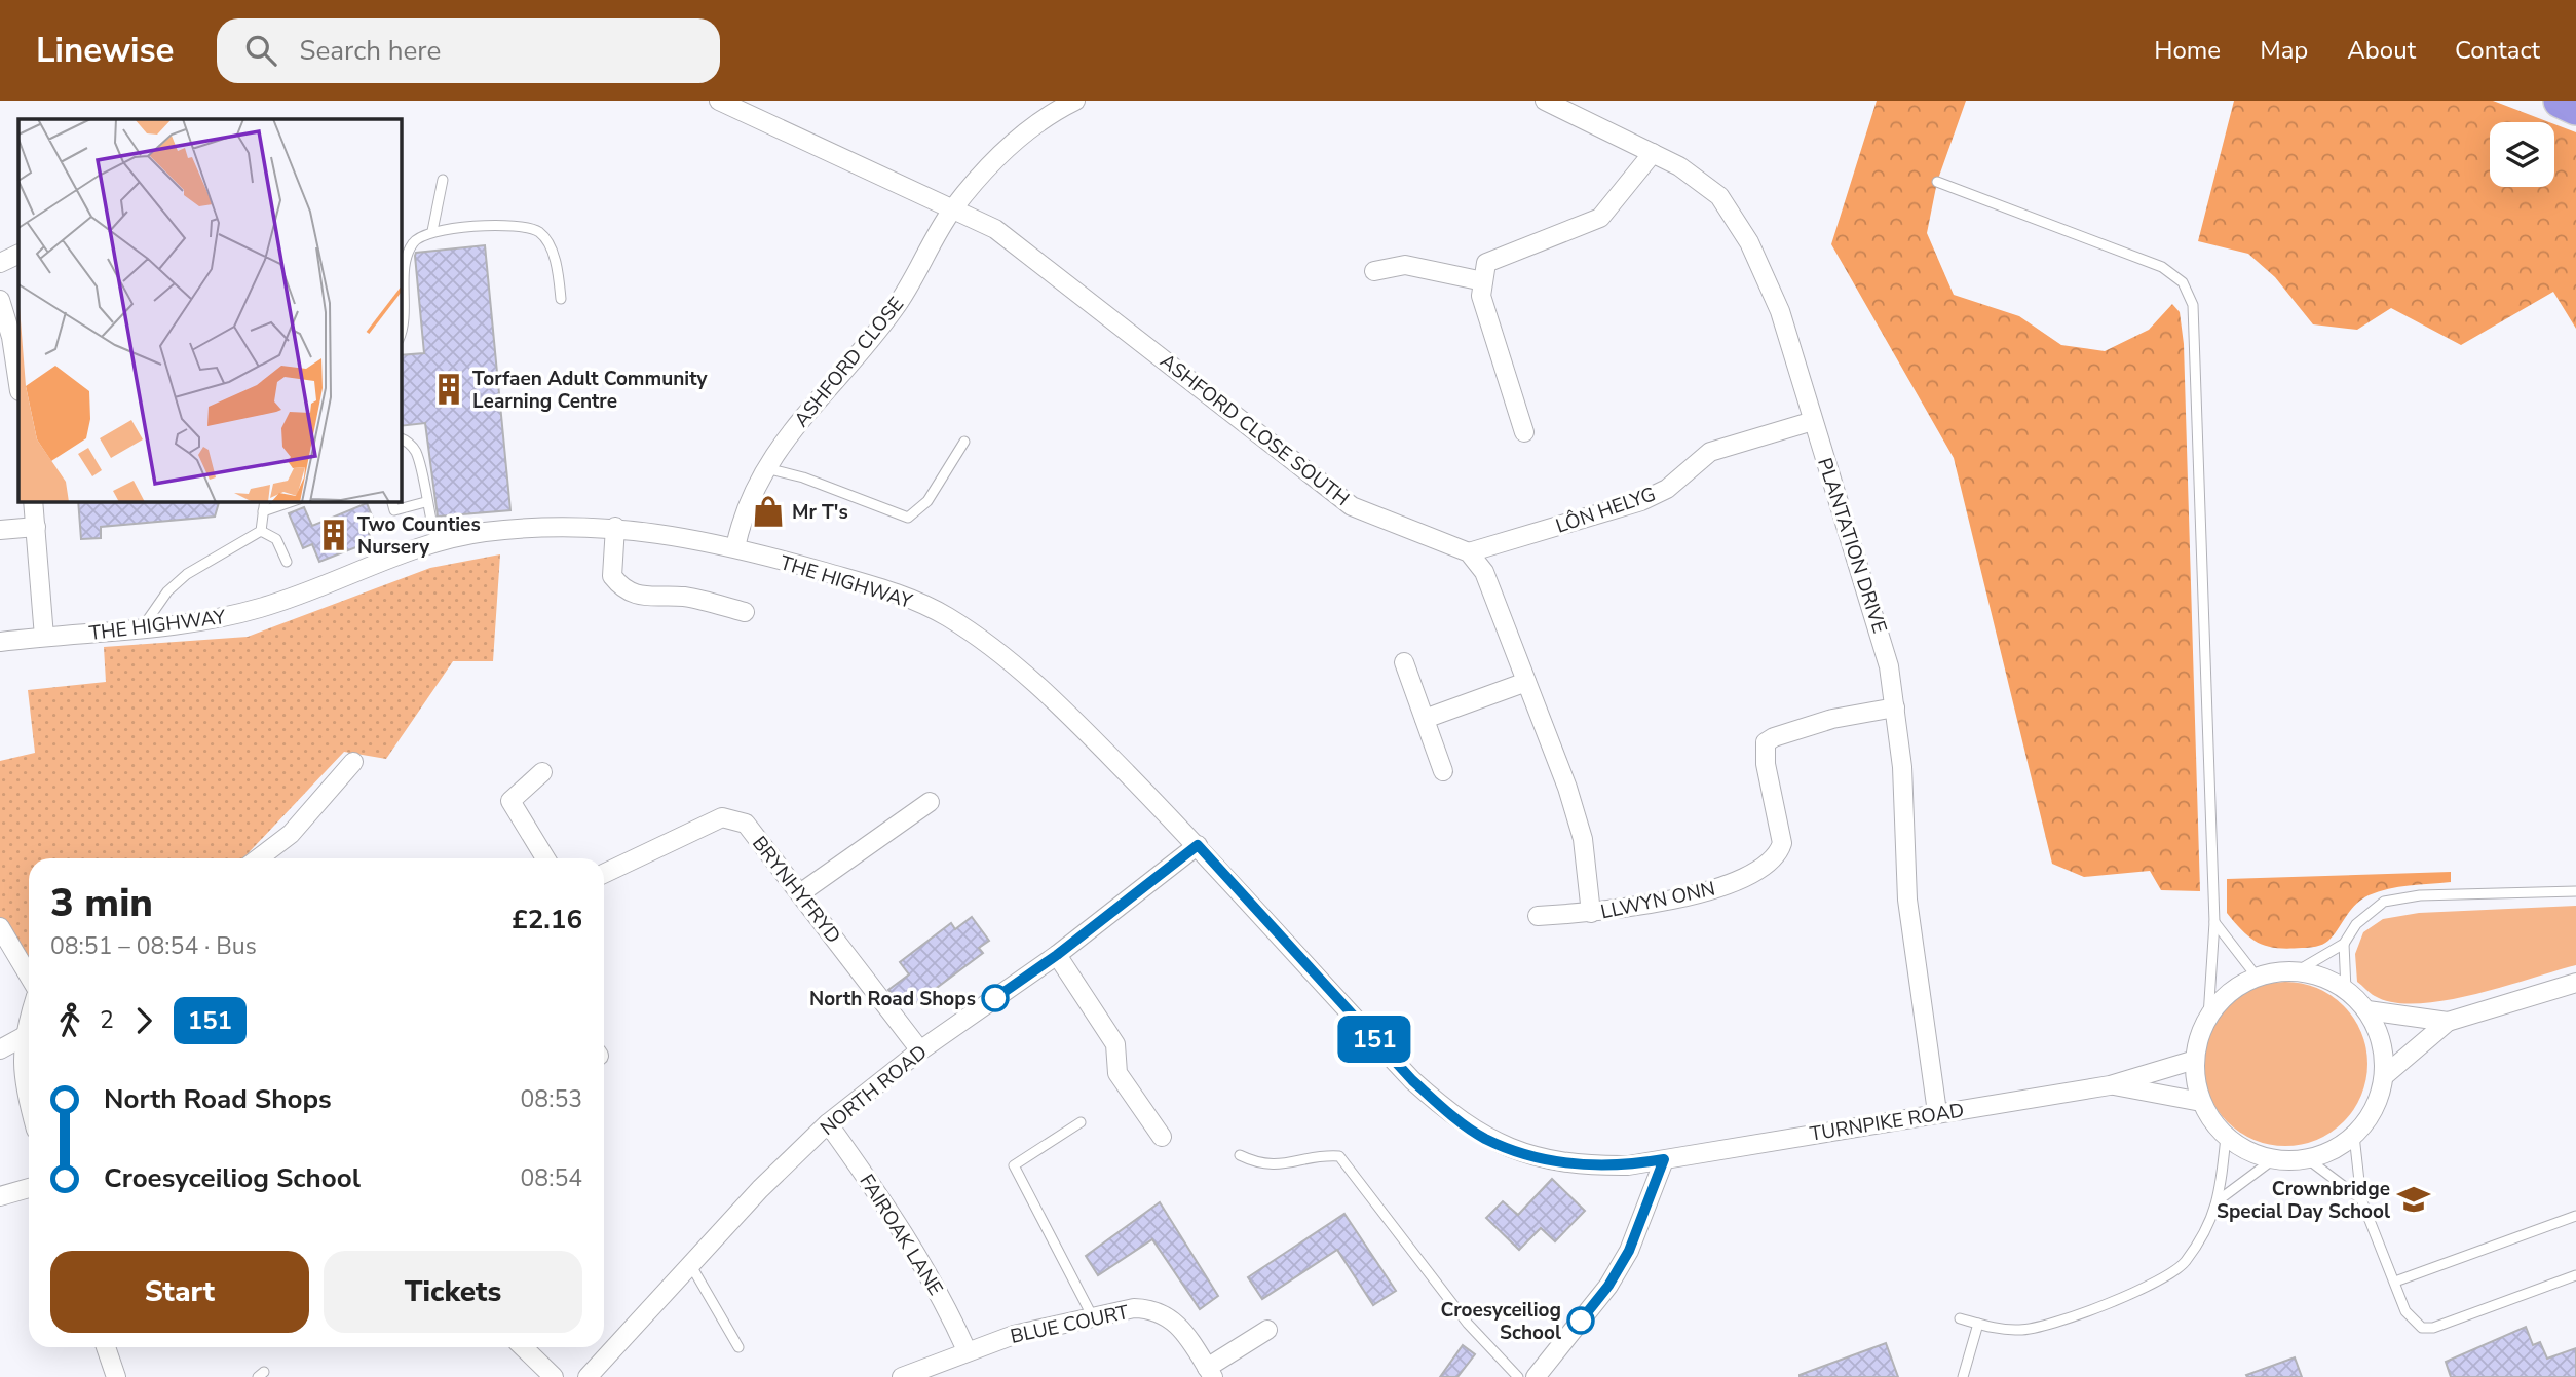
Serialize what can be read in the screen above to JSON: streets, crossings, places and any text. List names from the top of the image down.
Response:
{
  "streets": {
    "street": [
      "ASHFORD CLOSE",
      "ASHFORD CLOSE SOUTH",
      "LÔN HELYG",
      "PLANTATION DRIVE",
      "THE HIGHWAY",
      "BRYNHYFRYD",
      "LLWYN ONN",
      "NORTH ROAD",
      "TURNPIKE ROAD",
      "FAIROAK LANE",
      "BLUE COURT"
    ]
  },
  "crossings": [
    ["ASHFORD CLOSE", "ASHFORD CLOSE SOUTH"],
    ["ASHFORD CLOSE", "THE HIGHWAY"],
    ["ASHFORD CLOSE SOUTH", "LÔN HELYG"],
    ["LÔN HELYG", "PLANTATION DRIVE"],
    ["PLANTATION DRIVE", "LLWYN ONN"],
    ["PLANTATION DRIVE", "TURNPIKE ROAD"],
    ["THE HIGHWAY", "NORTH ROAD"],
    ["THE HIGHWAY", "TURNPIKE ROAD"],
    ["BRYNHYFRYD", "NORTH ROAD"],
    ["NORTH ROAD", "FAIROAK LANE"],
    ["FAIROAK LANE", "BLUE COURT"]
  ],
  "places": {
    "building": ["Torfaen Adult Community Learning Centre", "Two Counties Nursery"],
    "shop": ["Mr T's"],
    "other": ["North Road Shops", "Croesyceiliog School"],
    "school or university": ["Crownbridge Special Day School"]
  },
  "lines": ["bus line 151"],
  "page": {
    "header": "Linewise",
    "search": "Search here",
    "nav": [
      "Home",
      "Map",
      "About",
      "Contact"
    ],
    "on_map": "151",
    "heading": ["3 min", "08:51 – 08:54 · Bus", "£2.16"],
    "legs": ["2", "151"],
    "list": [
      {
        "name": "North Road Shops",
        "value": "08:53"
      },
      {
        "name": "Croesyceiliog School",
        "value": "08:54"
      }
    ],
    "buttons": ["Start", "Tickets"]
  }
}
